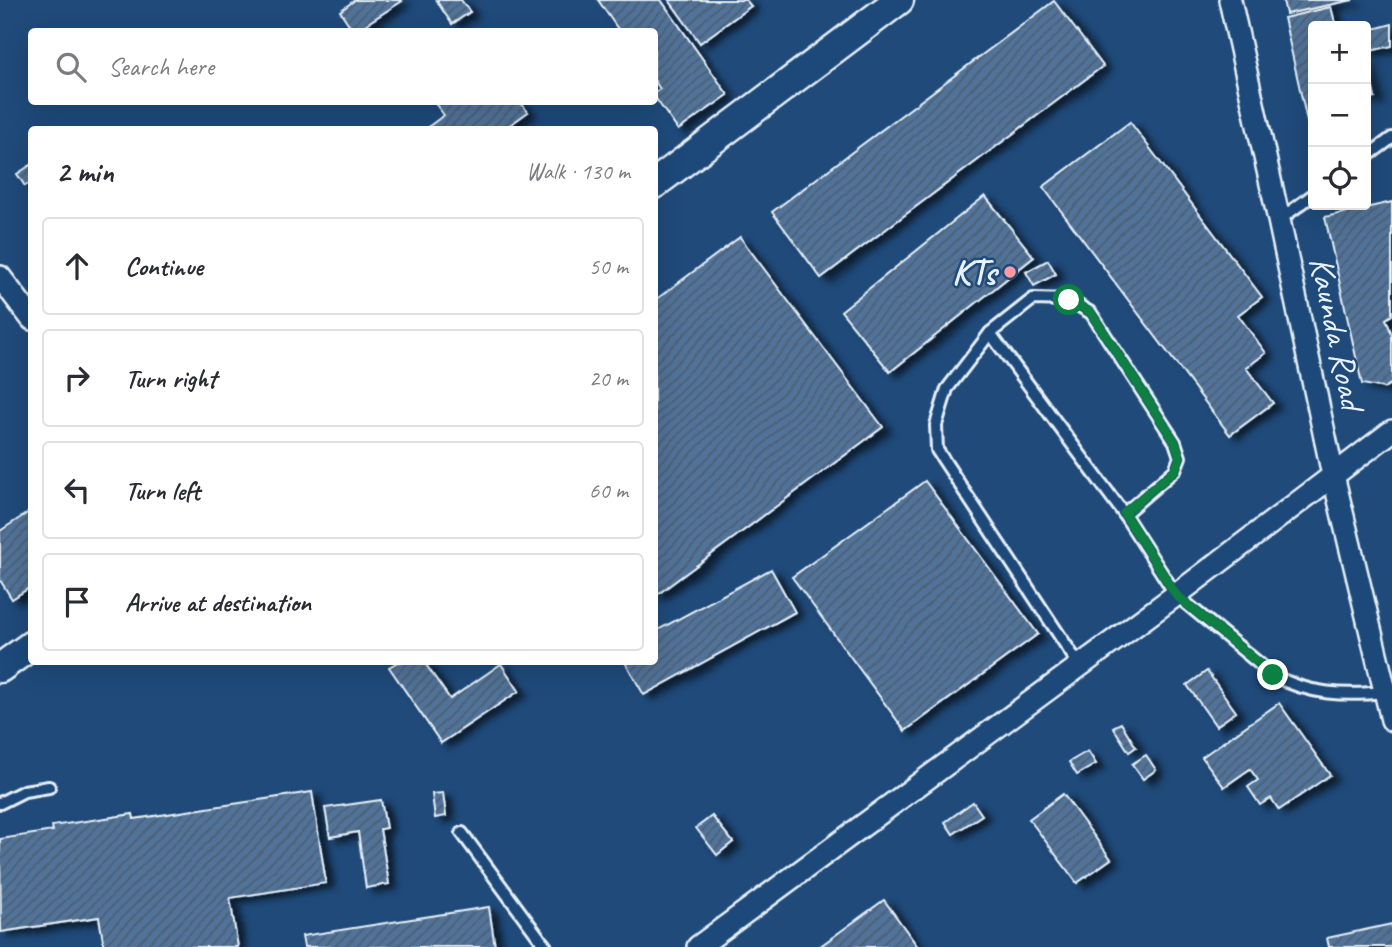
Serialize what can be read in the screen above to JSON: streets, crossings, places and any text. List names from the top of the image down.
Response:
{
  "streets": {
    "street": ["Kaunda Road"]
  },
  "places": ["KTs"],
  "page": {
    "map_buttons": ["+", "−"],
    "search": "Search here",
    "heading": ["2 min", "Walk · 130 m"],
    "list": [
      ["Continue", "50 m"],
      ["Turn right", "20 m"],
      ["Turn left", "60 m"],
      "Arrive at destination"
    ]
  }
}
